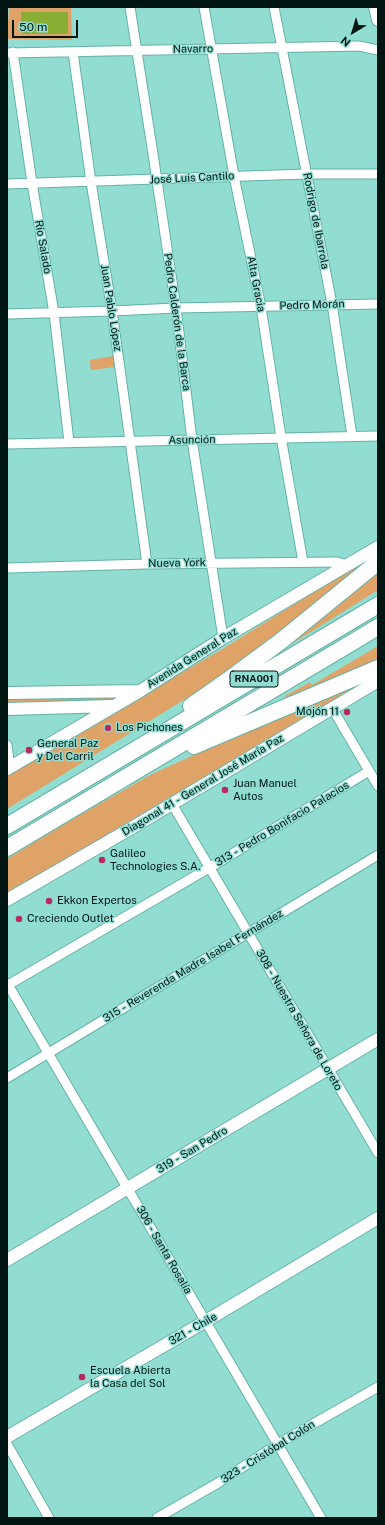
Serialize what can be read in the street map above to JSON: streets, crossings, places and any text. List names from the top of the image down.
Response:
{
  "streets": {
    "highway": ["RNA001"],
    "street": [
      "Navarro",
      "José Luis Cantilo",
      "Rodrigo de Ibarrola",
      "Río Salado",
      "Alta Gracia",
      "Pedro Morán",
      "Juan Pablo López",
      "Pedro Calderón de la Barca",
      "Asunción",
      "Nueva York",
      "Avenida General Paz",
      "Diagonal 41 - General José María Paz",
      "313 - Pedro Bonifacio Palacios",
      "315 - Reverenda Madre Isabel Fernández",
      "308 - Nuestra Señora de Loreto",
      "319 - San Pedro",
      "306 - Santa Rosalía",
      "321 - Chile",
      "323 - Cristóbal Colón"
    ]
  },
  "crossings": [
    ["Navarro", "Rodrigo de Ibarrola"],
    ["Navarro", "Río Salado"],
    ["Navarro", "Alta Gracia"],
    ["Navarro", "Juan Pablo López"],
    ["Navarro", "Pedro Calderón de la Barca"],
    ["José Luis Cantilo", "Rodrigo de Ibarrola"],
    ["José Luis Cantilo", "Río Salado"],
    ["José Luis Cantilo", "Alta Gracia"],
    ["José Luis Cantilo", "Juan Pablo López"],
    ["José Luis Cantilo", "Pedro Calderón de la Barca"],
    ["Rodrigo de Ibarrola", "Pedro Morán"],
    ["Rodrigo de Ibarrola", "Asunción"],
    ["Río Salado", "Pedro Morán"],
    ["Río Salado", "Asunción"],
    ["Alta Gracia", "Pedro Morán"],
    ["Alta Gracia", "Asunción"],
    ["Alta Gracia", "Nueva York"],
    ["Pedro Morán", "Juan Pablo López"],
    ["Pedro Morán", "Pedro Calderón de la Barca"],
    ["Juan Pablo López", "Asunción"],
    ["Juan Pablo López", "Nueva York"],
    ["Pedro Calderón de la Barca", "Asunción"],
    ["Pedro Calderón de la Barca", "Nueva York"],
    ["Pedro Calderón de la Barca", "Avenida General Paz"],
    ["Nueva York", "Avenida General Paz"],
    ["Diagonal 41 - General José María Paz", "308 - Nuestra Señora de Loreto"],
    ["313 - Pedro Bonifacio Palacios", "308 - Nuestra Señora de Loreto"],
    ["313 - Pedro Bonifacio Palacios", "306 - Santa Rosalía"],
    ["315 - Reverenda Madre Isabel Fernández", "308 - Nuestra Señora de Loreto"],
    ["315 - Reverenda Madre Isabel Fernández", "306 - Santa Rosalía"],
    ["308 - Nuestra Señora de Loreto", "319 - San Pedro"],
    ["319 - San Pedro", "306 - Santa Rosalía"],
    ["306 - Santa Rosalía", "321 - Chile"],
    ["306 - Santa Rosalía", "323 - Cristóbal Colón"]
  ],
  "places": [
    "Mojón 11",
    "Los Pichones",
    "General Paz y Del Carril",
    "Juan Manuel Autos",
    "Galileo Technologies S.A.",
    "Ekkon Expertos",
    "Creciendo Outlet",
    "Escuela Abierta la Casa del Sol"
  ],
  "scale_bar": "50 m",
  "north": "bottom left"
}
